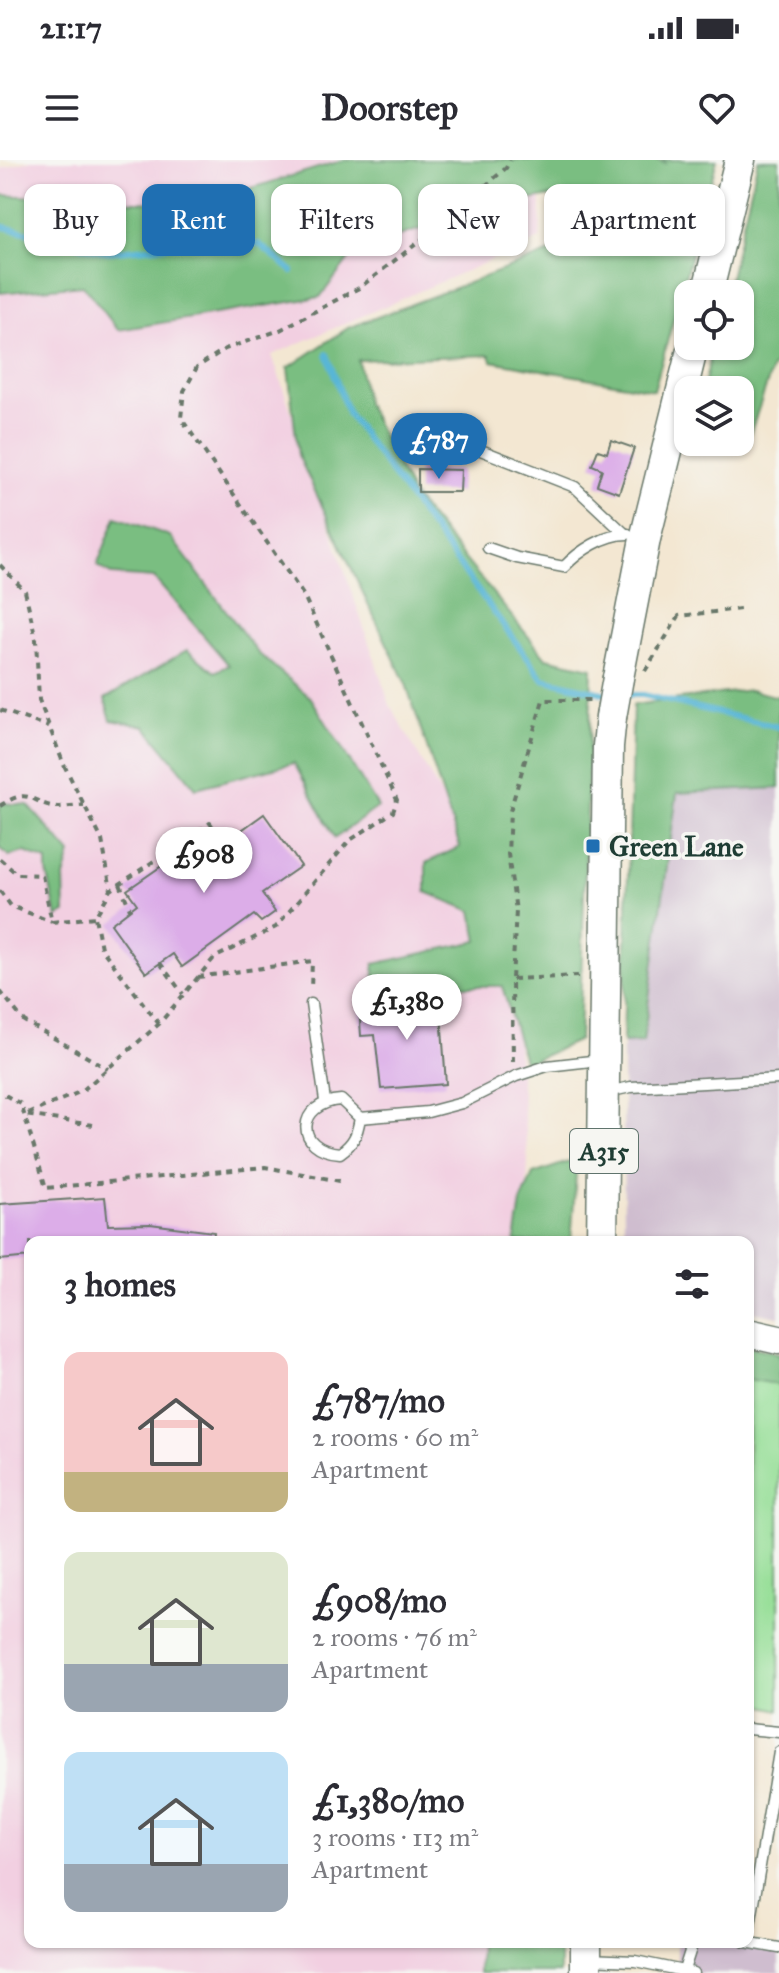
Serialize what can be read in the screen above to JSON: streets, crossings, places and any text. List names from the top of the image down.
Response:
{
  "streets": {
    "main road": ["A315"]
  },
  "places": {
    "transit": ["Green Lane"]
  },
  "page": {
    "status": "21:17",
    "header": "Doorstep",
    "chip": [
      "Buy",
      "Rent",
      "Filters",
      "New",
      "Apartment"
    ],
    "price": ["£787", "£908", "£1,380"],
    "heading": "3 homes",
    "list": [
      {
        "name": "£787/mo",
        "note": "2 rooms · 60 m² · Apartment"
      },
      {
        "name": "£908/mo",
        "note": "2 rooms · 76 m² · Apartment"
      },
      {
        "name": "£1,380/mo",
        "note": "3 rooms · 113 m² · Apartment"
      }
    ]
  }
}
